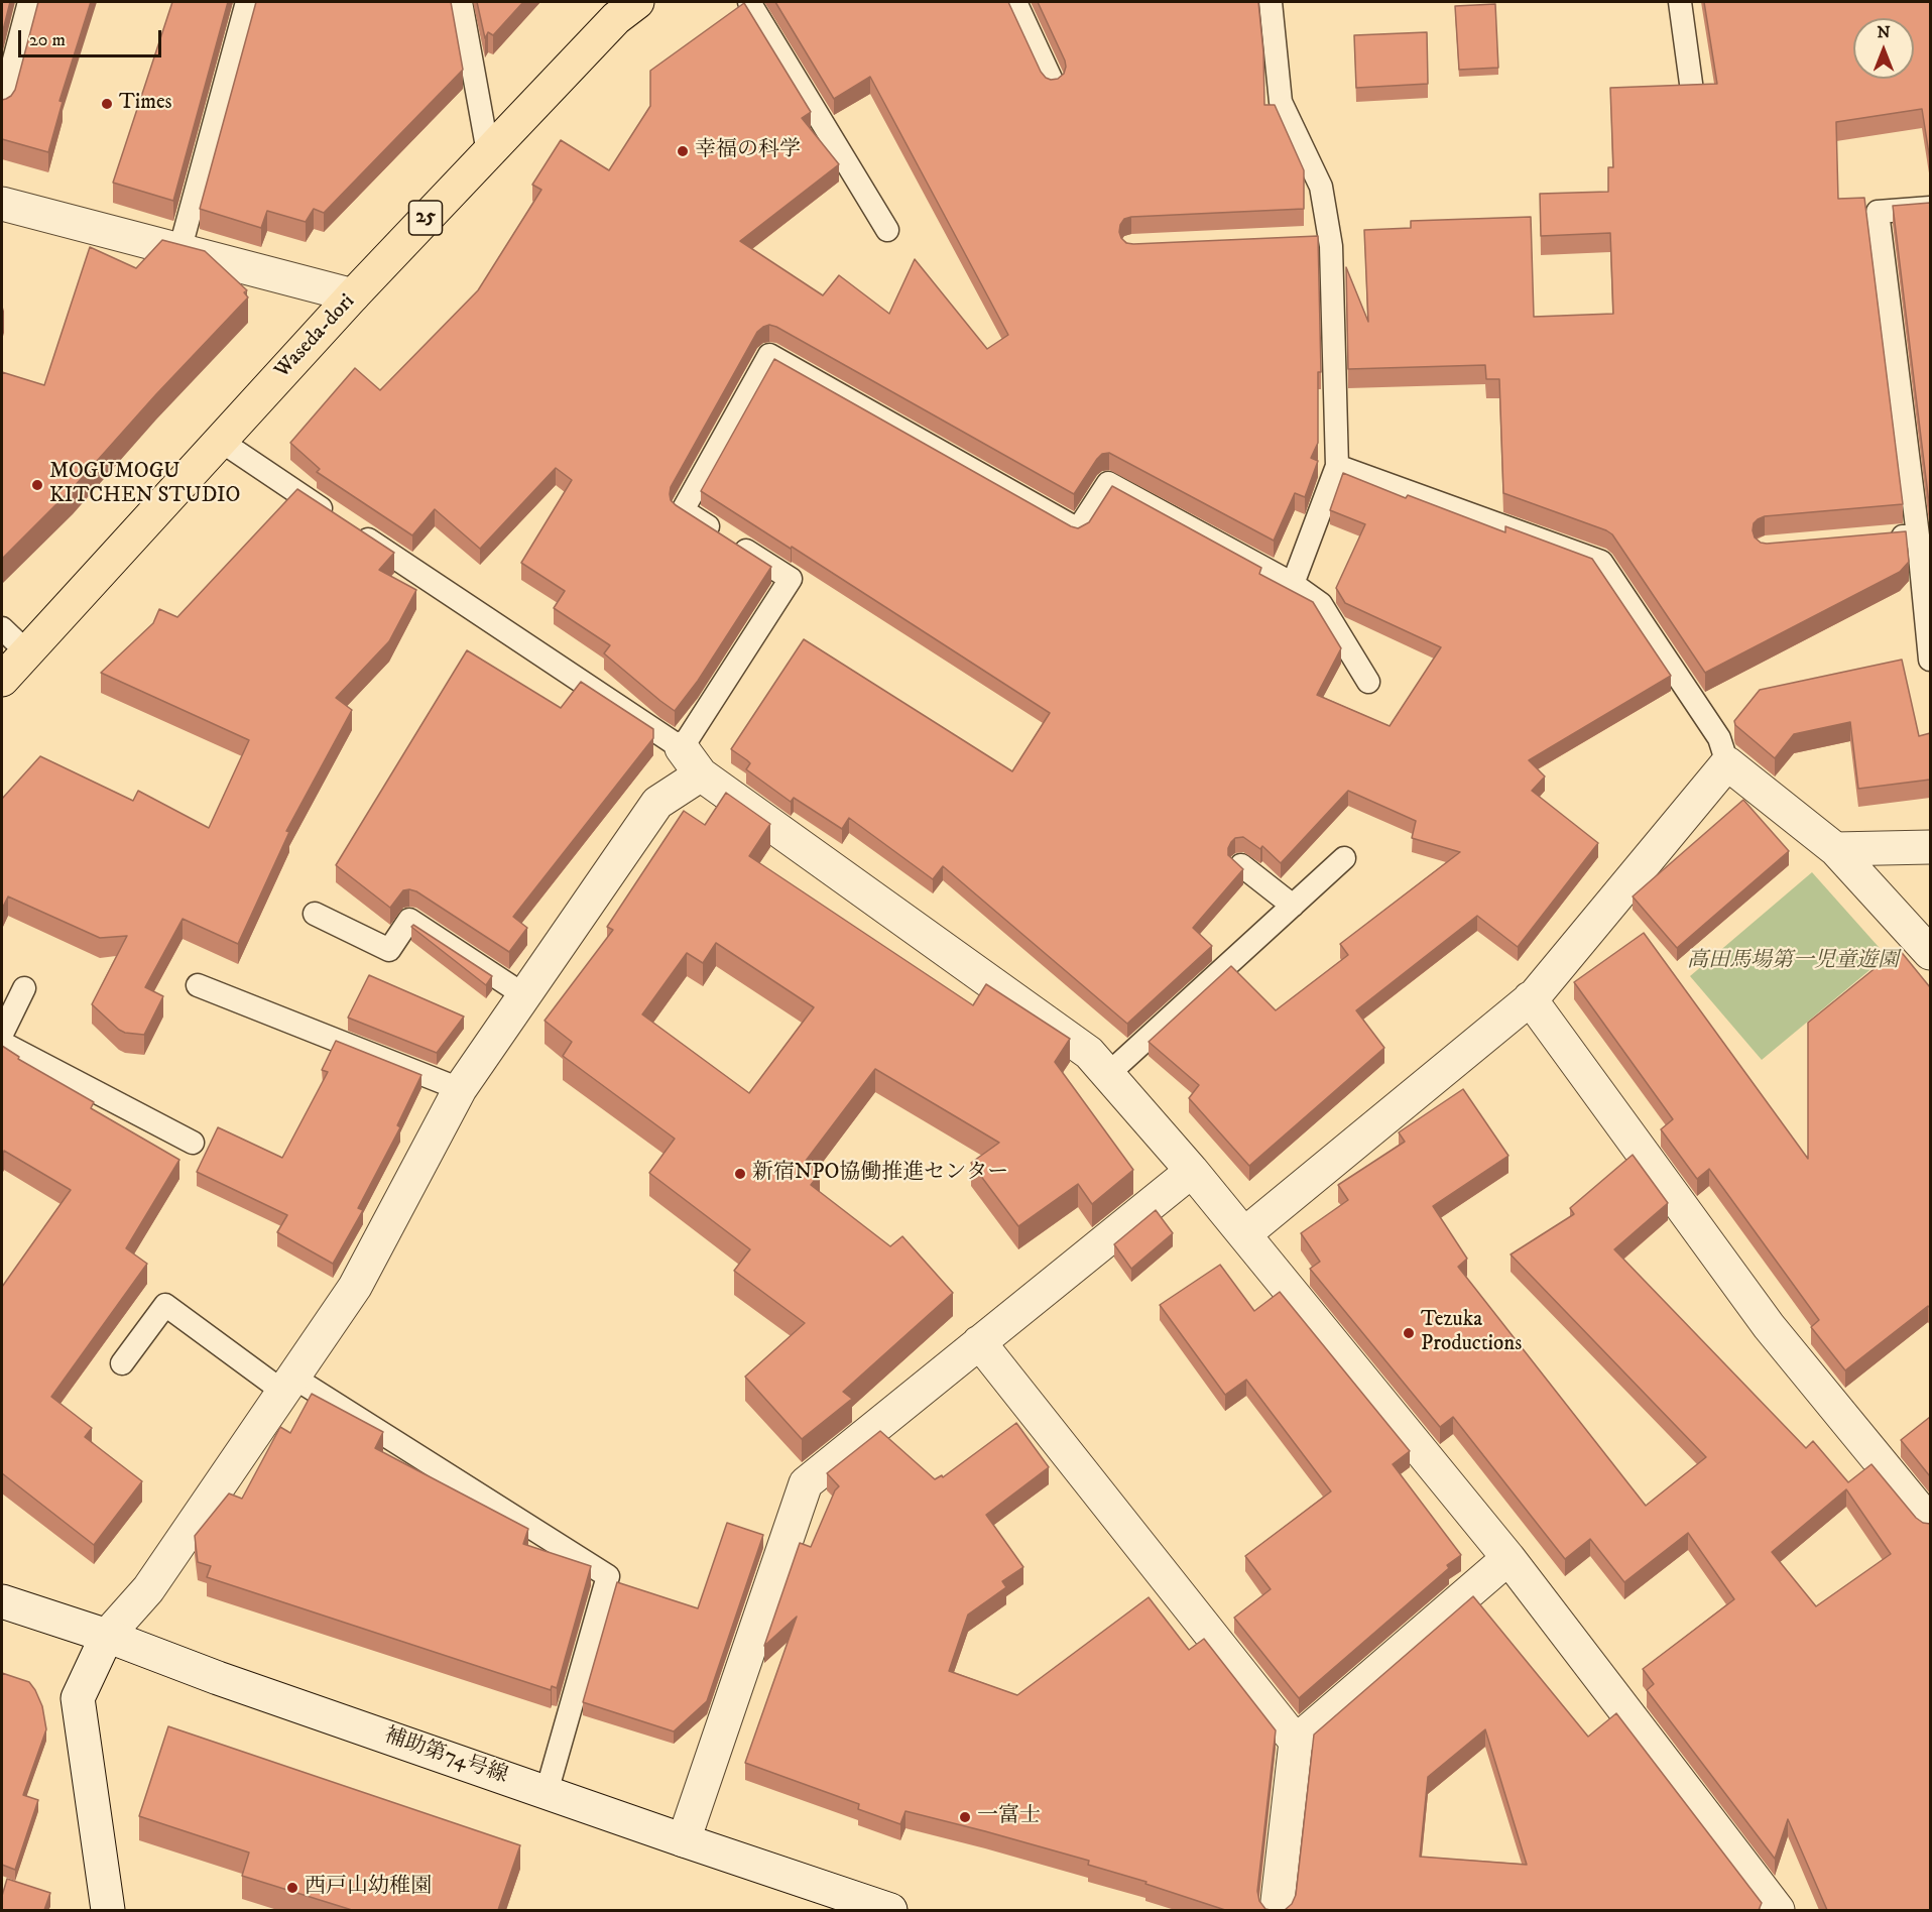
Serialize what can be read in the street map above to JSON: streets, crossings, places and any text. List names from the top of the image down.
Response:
{
  "streets": {
    "main road": ["25", "Waseda-dori"],
    "street": ["補助第74号線"]
  },
  "parks": ["高田馬場第一児童遊園"],
  "places": [
    "Times",
    "幸福の科学",
    "MOGUMOGU KITCHEN STUDIO",
    "新宿NPO協働推進センター",
    "Tezuka Productions",
    "一富士",
    "西戸山幼稚園"
  ],
  "scale_bar": "20 m",
  "north": "top"
}
